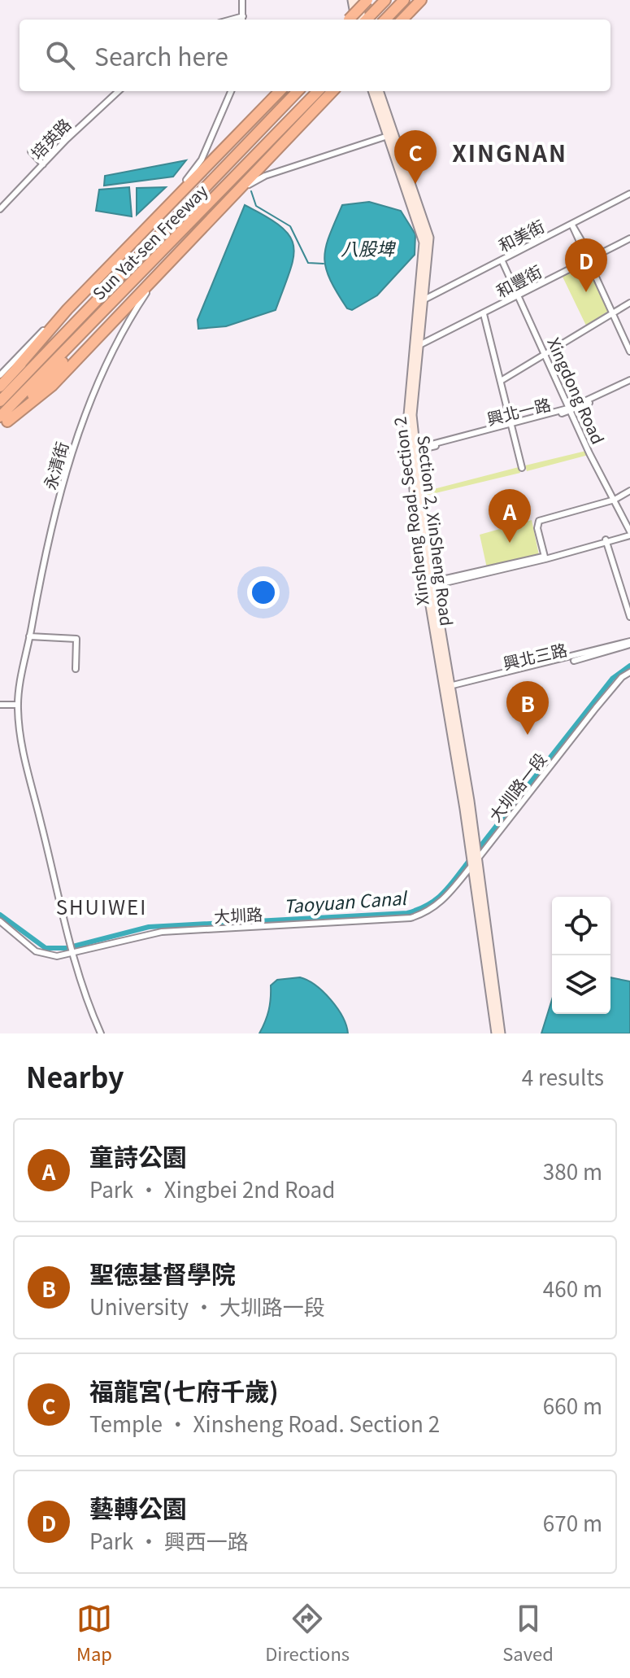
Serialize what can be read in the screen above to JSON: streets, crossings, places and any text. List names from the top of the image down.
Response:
{
  "streets": {
    "highway": ["Sun Yat-sen Freeway"],
    "main road": ["Xinsheng Road. Section 2", "Section 2, XinSheng Road"],
    "street": [
      "培英路",
      "和美街",
      "和豐街",
      "Xingdong Road",
      "興北一路",
      "永清街",
      "興北三路",
      "大圳路一段",
      "大圳路"
    ]
  },
  "crossings": [
    ["和美街", "Xingdong Road"],
    ["和美街", "Xinsheng Road. Section 2"],
    ["和豐街", "Xingdong Road"],
    ["和豐街", "Xinsheng Road. Section 2"],
    ["Xingdong Road", "興北一路"],
    ["興北一路", "Xinsheng Road. Section 2"],
    ["興北一路", "Section 2, XinSheng Road"],
    ["永清街", "Xinsheng Road. Section 2"],
    ["永清街", "Section 2, XinSheng Road"],
    ["永清街", "大圳路"],
    ["Xinsheng Road. Section 2", "Section 2, XinSheng Road"],
    ["Section 2, XinSheng Road", "興北三路"],
    ["大圳路一段", "大圳路"]
  ],
  "districts": ["XINGNAN", "SHUIWEI"],
  "water": ["八股埤", "Taoyuan Canal"],
  "page": {
    "search": "Search here",
    "pins": [
      "C",
      "D",
      "A",
      "B"
    ],
    "heading": ["Nearby", "4 results"],
    "list": [
      {
        "mark": "A",
        "name": "童詩公園",
        "note": "Park · Xingbei 2nd Road",
        "value": "380 m"
      },
      {
        "mark": "B",
        "name": "聖德基督學院",
        "note": "University · 大圳路一段",
        "value": "460 m"
      },
      {
        "mark": "C",
        "name": "福龍宮(七府千歲)",
        "note": "Temple · Xinsheng Road. Section 2",
        "value": "660 m"
      },
      {
        "mark": "D",
        "name": "藝轉公園",
        "note": "Park · 興西一路",
        "value": "670 m"
      }
    ],
    "nav": ["Map", "Directions", "Saved"]
  }
}
